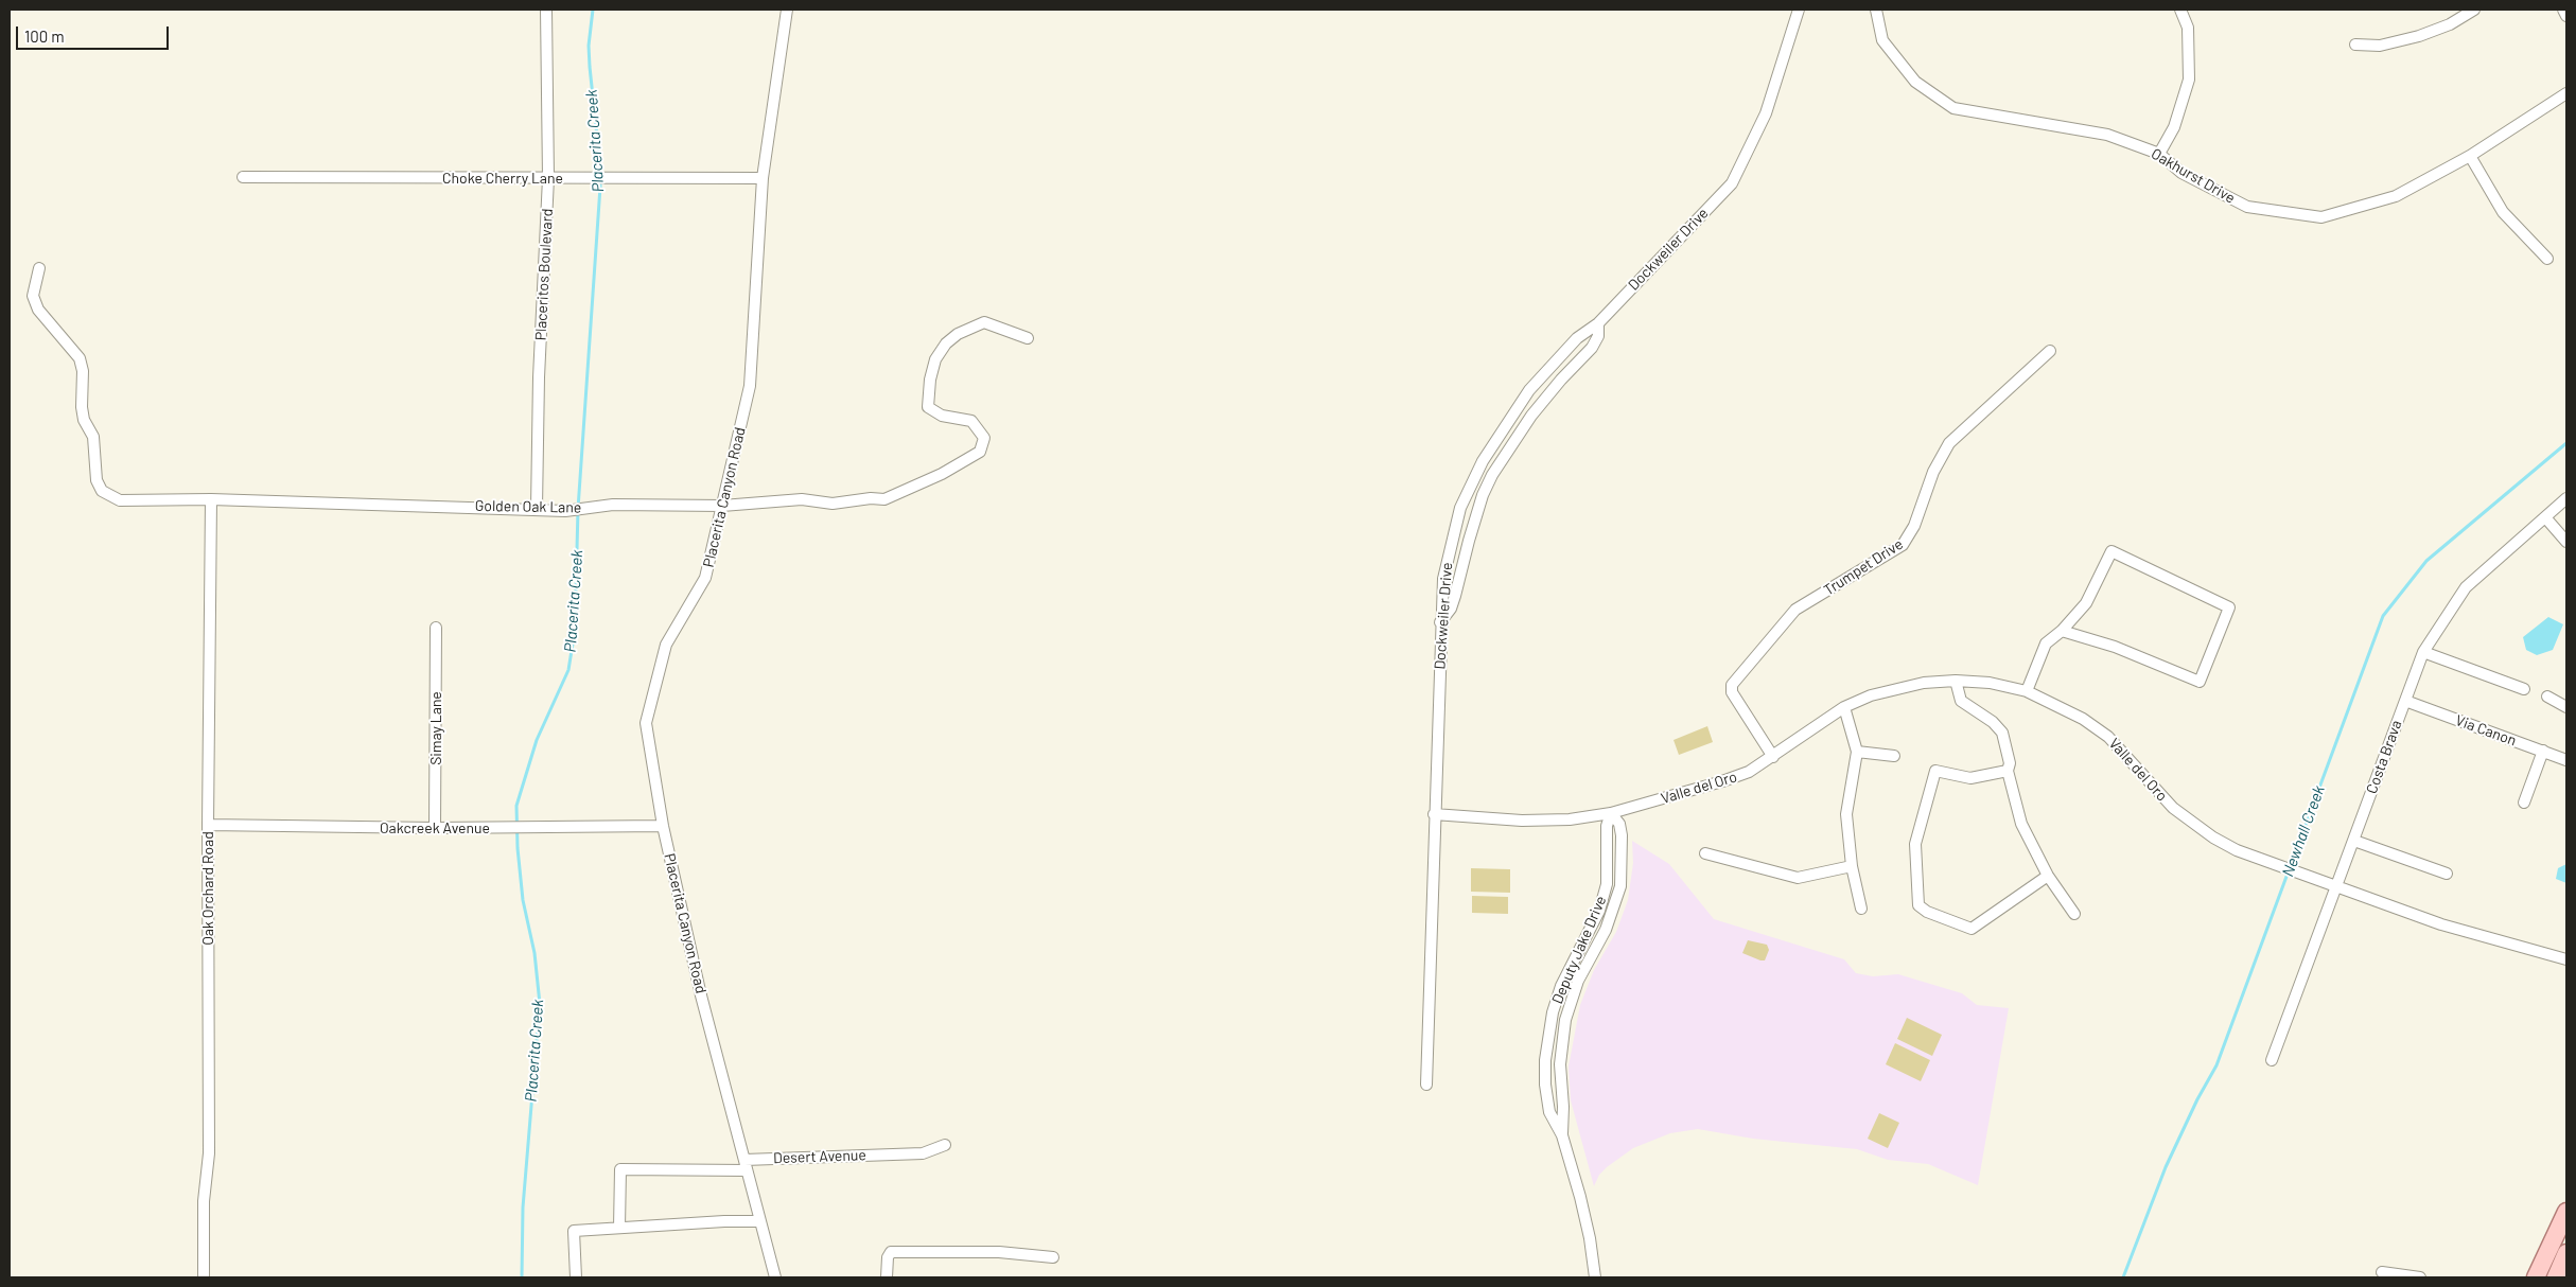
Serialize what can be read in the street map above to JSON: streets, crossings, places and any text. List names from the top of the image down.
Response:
{
  "streets": {
    "street": [
      "Oakhurst Drive",
      "Choke Cherry Lane",
      "Dockweiler Drive",
      "Placeritos Boulevard",
      "Placerita Canyon Road",
      "Golden Oak Lane",
      "Trumpet Drive",
      "Simay Lane",
      "Via Canon",
      "Costa Brava",
      "Valle del Oro",
      "Oakcreek Avenue",
      "Oak Orchard Road",
      "Deputy Jake Drive",
      "Desert Avenue"
    ]
  },
  "crossings": [
    ["Choke Cherry Lane", "Placeritos Boulevard"],
    ["Choke Cherry Lane", "Placerita Canyon Road"],
    ["Dockweiler Drive", "Valle del Oro"],
    ["Placeritos Boulevard", "Golden Oak Lane"],
    ["Placerita Canyon Road", "Golden Oak Lane"],
    ["Placerita Canyon Road", "Oakcreek Avenue"],
    ["Placerita Canyon Road", "Desert Avenue"],
    ["Golden Oak Lane", "Oak Orchard Road"],
    ["Trumpet Drive", "Valle del Oro"],
    ["Simay Lane", "Oakcreek Avenue"],
    ["Via Canon", "Costa Brava"],
    ["Costa Brava", "Valle del Oro"],
    ["Valle del Oro", "Deputy Jake Drive"],
    ["Oakcreek Avenue", "Oak Orchard Road"]
  ],
  "water": ["Placerita Creek", "Newhall Creek"],
  "scale_bar": "100 m"
}
